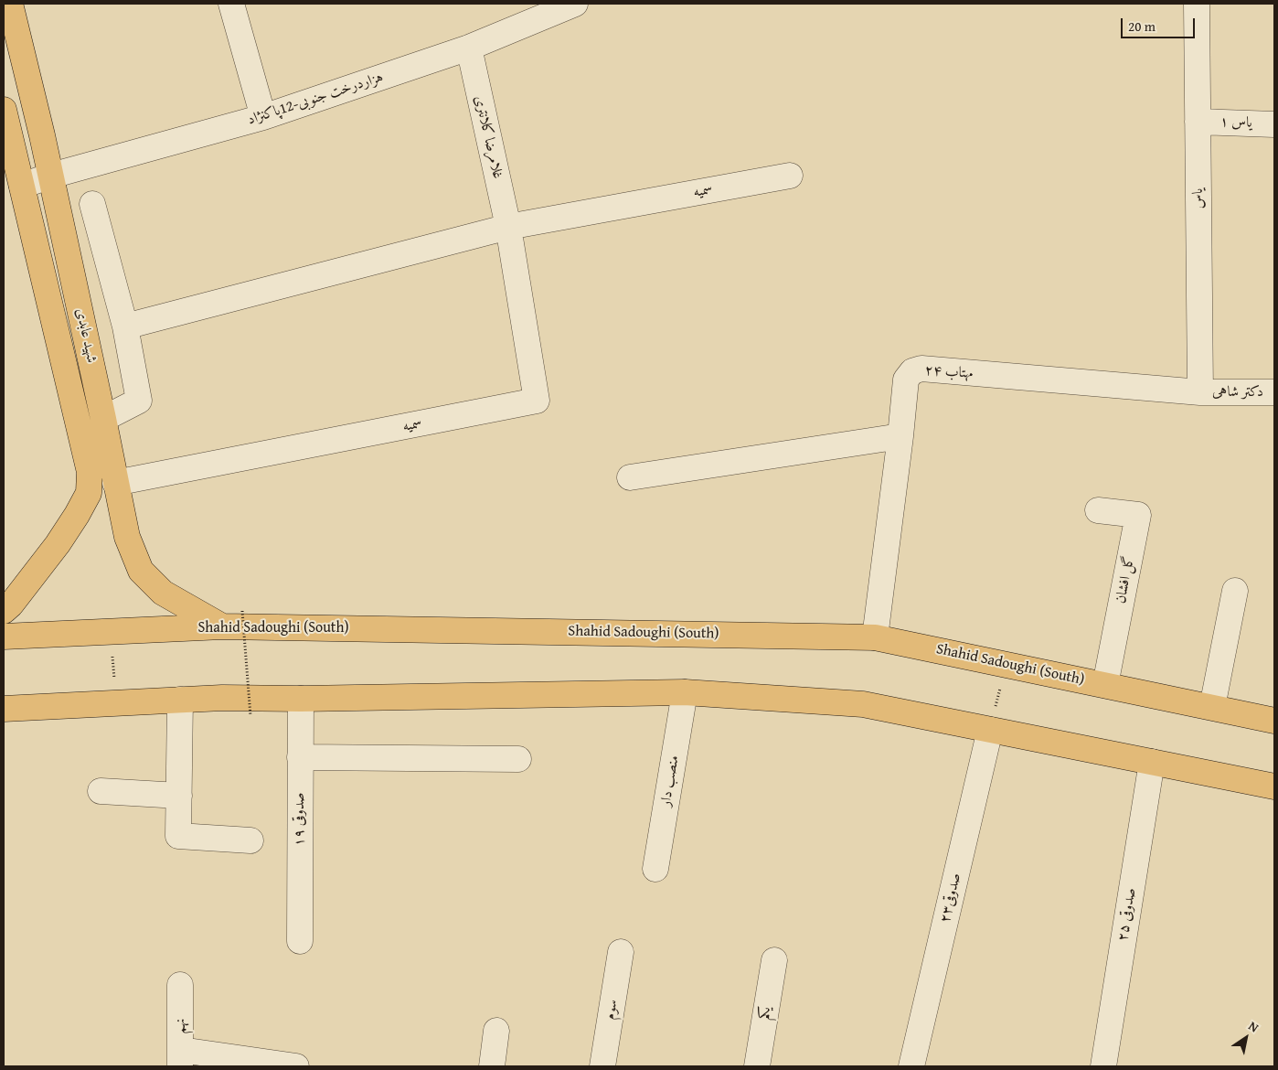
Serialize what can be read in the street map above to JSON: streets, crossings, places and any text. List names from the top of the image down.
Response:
{
  "streets": {
    "main road": ["شهید عابدی", "Shahid Sadoughi (South)"],
    "street": [
      "هزاردرخت جنوبی-12پاکنژاد",
      "یاس ۱",
      "غلامرضا کلانتری",
      "سمیه",
      "یاس",
      "مهتاب ۲۴",
      "دکتر شاهی",
      "گل افشان",
      "منصب دار",
      "صدوقی ۱۹",
      "صدوقی۲۳",
      "صدوقی ۲۵",
      "سوم",
      "یکم",
      "نهم"
    ]
  },
  "crossings": [
    ["هزاردرخت جنوبی-12پاکنژاد", "غلامرضا کلانتری"],
    ["هزاردرخت جنوبی-12پاکنژاد", "شهید عابدی"],
    ["یاس ۱", "یاس"],
    ["غلامرضا کلانتری", "سمیه"],
    ["سمیه", "شهید عابدی"],
    ["یاس", "مهتاب ۲۴"],
    ["یاس", "دکتر شاهی"],
    ["شهید عابدی", "Shahid Sadoughi (South)"],
    ["مهتاب ۲۴", "دکتر شاهی"],
    ["مهتاب ۲۴", "Shahid Sadoughi (South)"],
    ["گل افشان", "Shahid Sadoughi (South)"]
  ],
  "scale_bar": "20 m",
  "north": "top right"
}
